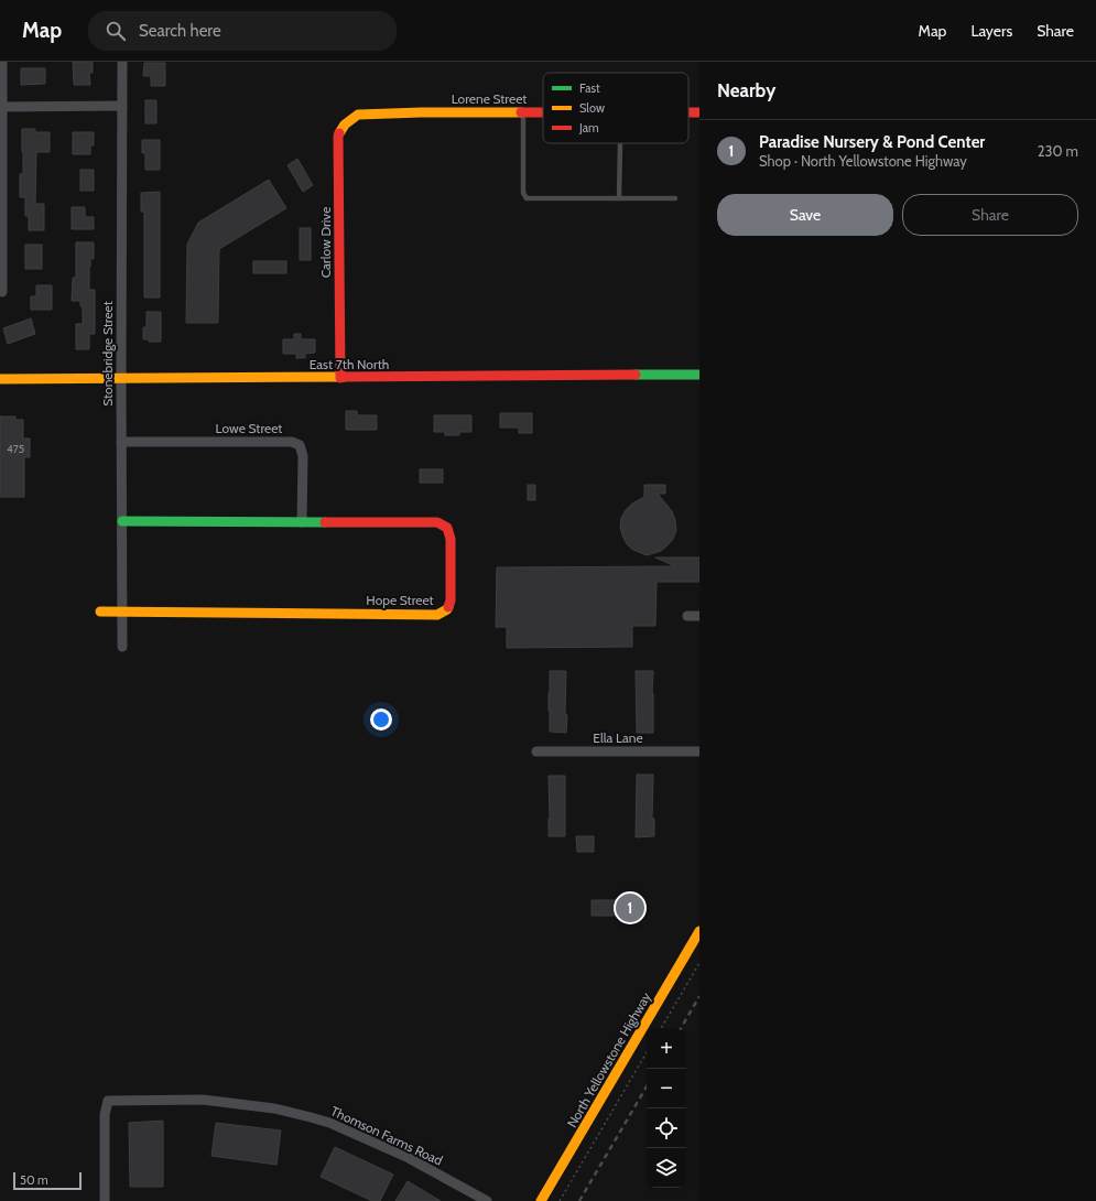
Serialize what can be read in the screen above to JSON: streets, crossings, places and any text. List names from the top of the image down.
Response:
{
  "streets": {
    "street": [
      "Lorene Street",
      "Carlow Drive",
      "Stonebridge Street",
      "East 7th North",
      "Lowe Street",
      "Hope Street",
      "Ella Lane",
      "North Yellowstone Highway",
      "Thomson Farms Road"
    ]
  },
  "crossings": [
    ["Lorene Street", "Carlow Drive"],
    ["Carlow Drive", "East 7th North"],
    ["Stonebridge Street", "East 7th North"],
    ["Stonebridge Street", "Lowe Street"],
    ["Stonebridge Street", "Hope Street"],
    ["Lowe Street", "Hope Street"]
  ],
  "house_numbers": ["475"],
  "legend": ["Fast", "Slow", "Jam"],
  "scale_bar": "50 m",
  "page": {
    "header": "Map",
    "search": "Search here",
    "nav": ["Map", "Layers", "Share"],
    "heading": "Nearby",
    "list": [
      {
        "mark": "1",
        "name": "Paradise Nursery & Pond Center",
        "note": "Shop · North Yellowstone Highway",
        "value": "230 m"
      }
    ],
    "buttons": ["Save", "Share"],
    "pins": "1",
    "map_buttons": ["+", "−"],
    "scale": "50 m"
  }
}
